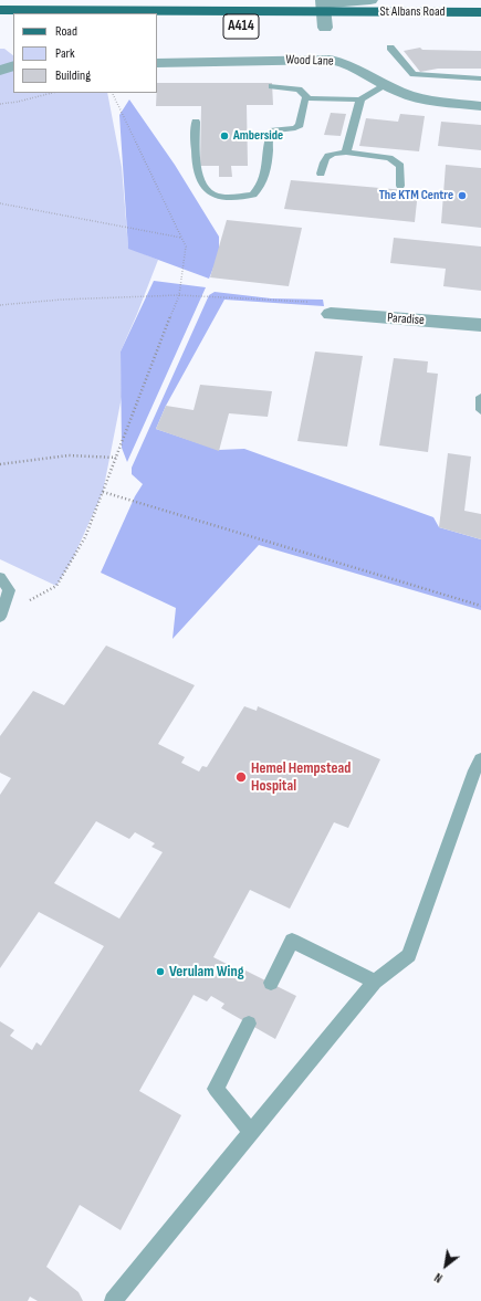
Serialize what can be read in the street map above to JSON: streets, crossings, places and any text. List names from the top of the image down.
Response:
{
  "streets": {
    "main road": ["St Albans Road", "A414"],
    "street": ["Wood Lane", "Paradise"]
  },
  "places": [
    "Amberside",
    "The KTM Centre",
    "Hemel Hempstead Hospital",
    "Verulam Wing"
  ],
  "legend": ["Road", "Park", "Building"],
  "north": "bottom left"
}
